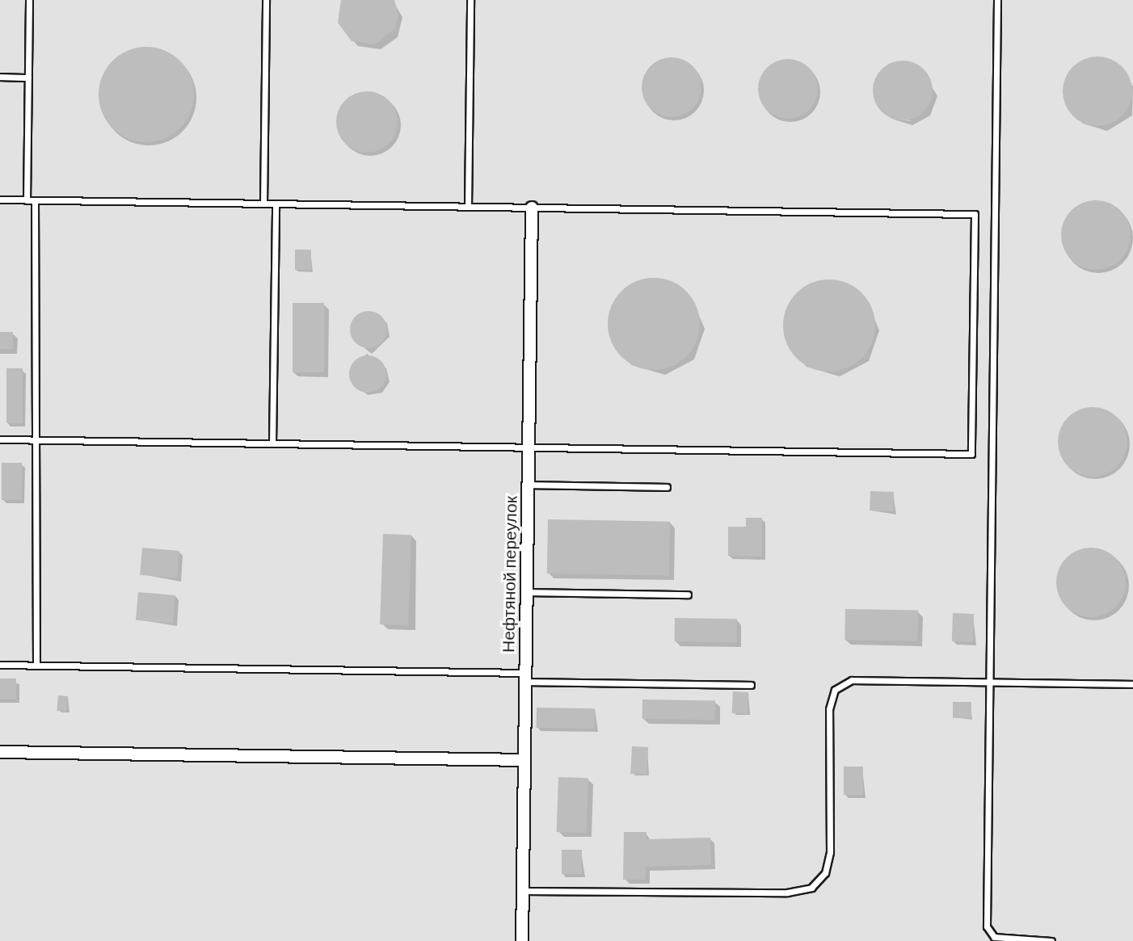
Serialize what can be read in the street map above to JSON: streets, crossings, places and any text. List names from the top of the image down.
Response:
{
  "streets": {
    "street": ["Нефтяной переулок"]
  }
}
